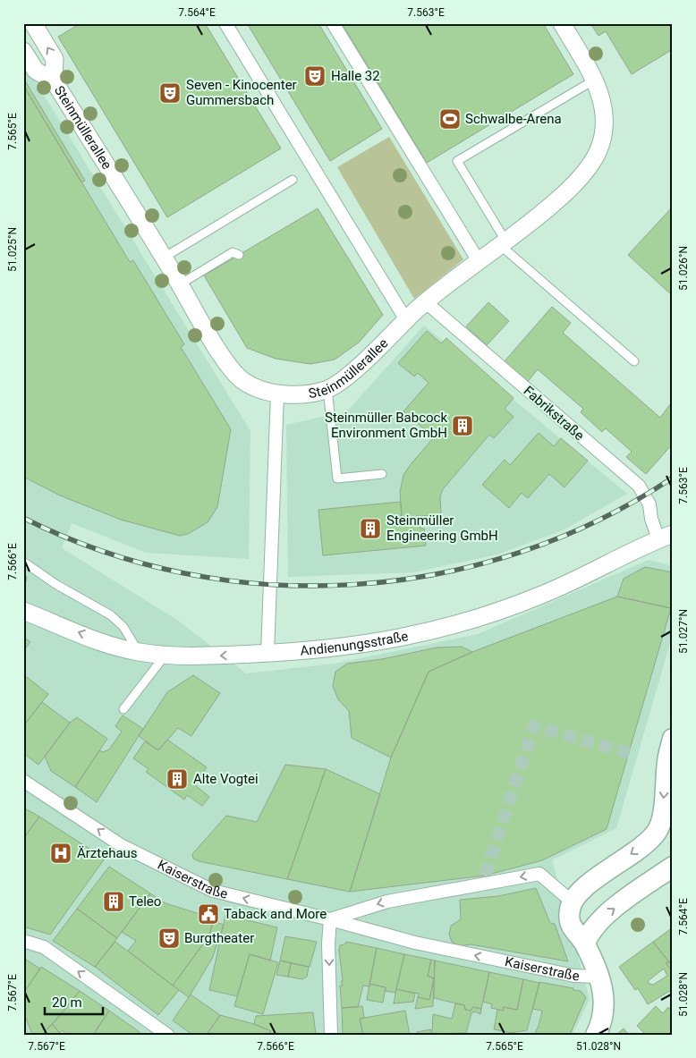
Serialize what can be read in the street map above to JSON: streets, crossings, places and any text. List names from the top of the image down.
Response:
{
  "streets": {
    "street": [
      "Steinmüllerallee",
      "Fabrikstraße",
      "Andienungsstraße",
      "Kaiserstraße"
    ]
  },
  "crossings": [
    ["Steinmüllerallee", "Fabrikstraße"],
    ["Fabrikstraße", "Andienungsstraße"]
  ],
  "one_way": ["Kaiserstraße"],
  "places": {
    "theatre": ["Halle 32", "Seven - Kinocenter Gummersbach", "Burgtheater"],
    "sports": ["Schwalbe-Arena"],
    "building": [
      "Steinmüller Babcock Environment GmbH",
      "Steinmüller Engineering GmbH",
      "Alte Vogtei",
      "Teleo"
    ],
    "hospital": ["Ärztehaus"],
    "public building": ["Taback and More"]
  },
  "scale_bar": "20 m",
  "coordinates": [
    "7.564°E",
    "7.563°E",
    "7.565°E",
    "51.025°N",
    "51.026°N",
    "7.566°E",
    "51.027°N",
    "7.567°E",
    "51.028°N"
  ]
}
